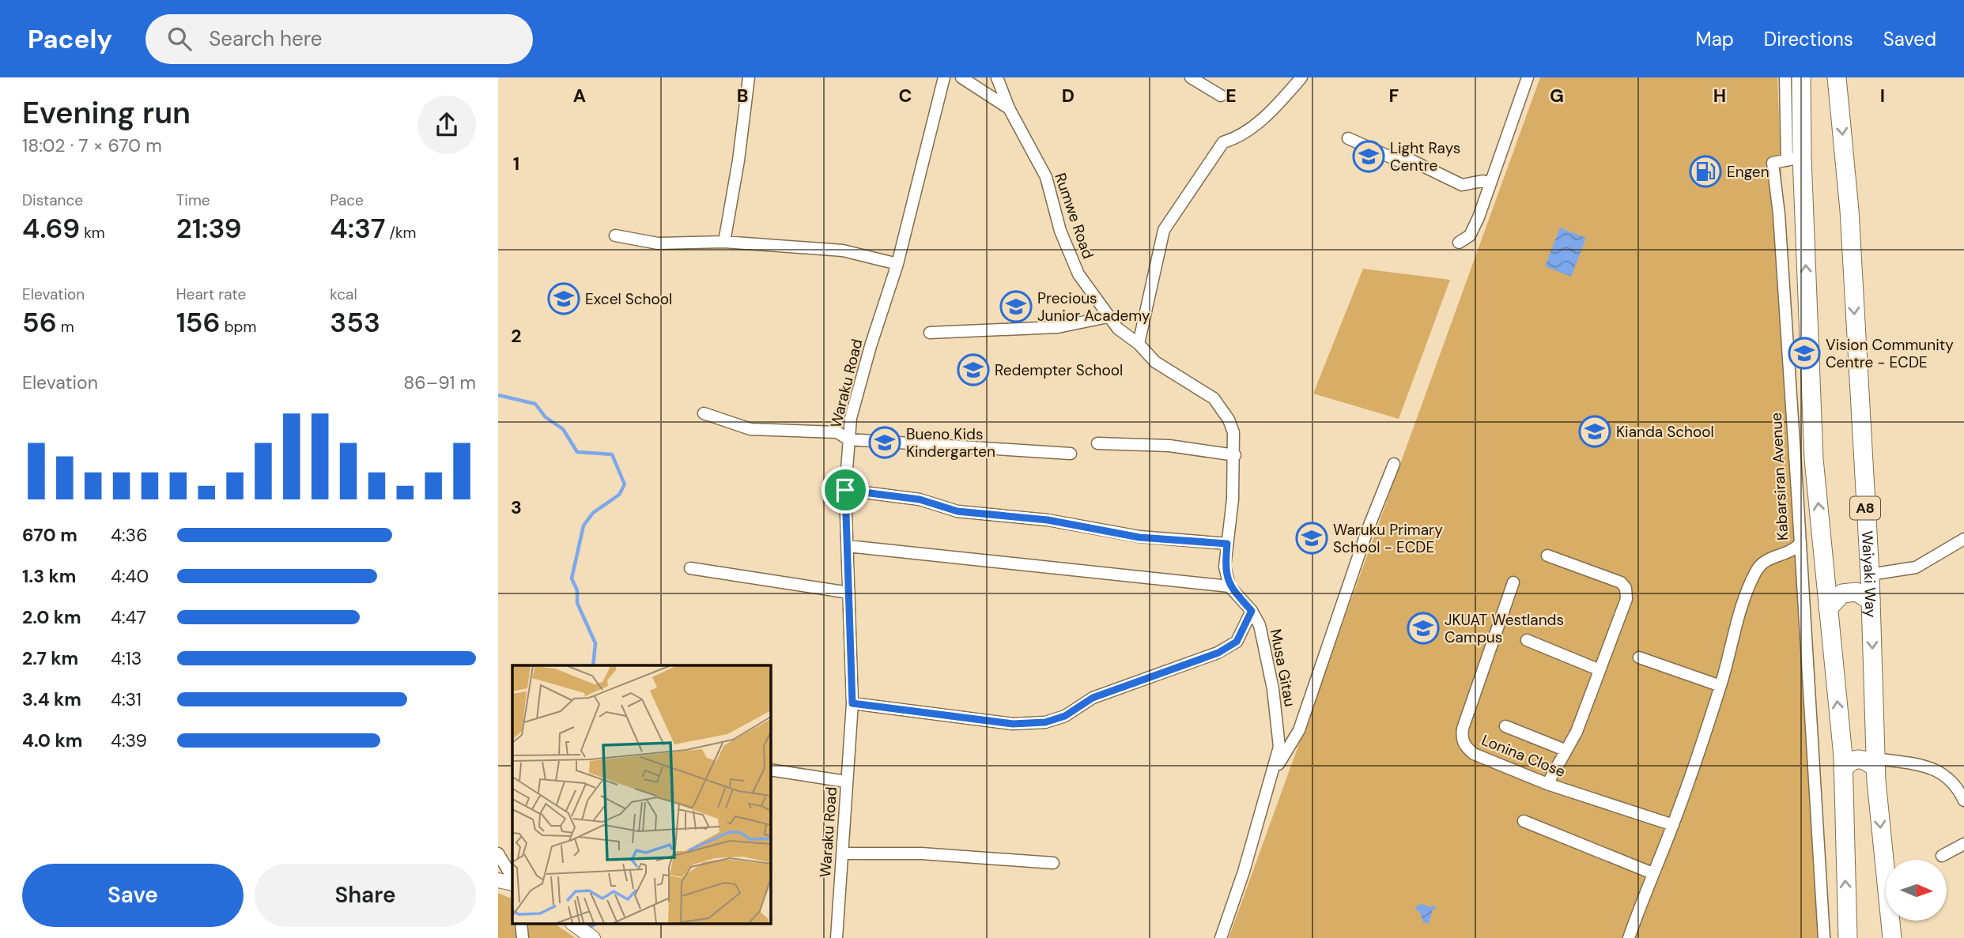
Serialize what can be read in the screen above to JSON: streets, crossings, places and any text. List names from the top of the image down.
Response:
{
  "streets": {
    "highway": ["A8", "Waiyaki Way"],
    "street": [
      "Rumwe Road",
      "Waraku Road",
      "Kabarsiran Avenue",
      "Musa Gitau",
      "Lonina Close"
    ]
  },
  "crossings": [
    ["Kabarsiran Avenue", "Lonina Close"]
  ],
  "places": {
    "school or university": [
      "Light Rays Centre",
      "Excel School",
      "Precious Junior Academy",
      "Vision Community Centre - ECDE",
      "Redempter School",
      "Kianda School",
      "Bueno Kids Kindergarten",
      "Waruku Primary School - ECDE",
      "JKUAT Westlands Campus"
    ],
    "fuel station": ["Engen"]
  },
  "north": "right",
  "page": {
    "header": "Pacely",
    "search": "Search here",
    "nav": ["Map", "Directions", "Saved"],
    "heading": ["Evening run", "18:02 · 7 × 670 m"],
    "stats": [
      ["Distance", "4.69 km"],
      ["Time", "21:39"],
      ["Pace", "4:37 /km"],
      ["Elevation", "56 m"],
      ["Heart rate", "156 bpm"],
      ["kcal", "353"]
    ],
    "chart": ["Elevation", "86–91 m"],
    "list": [
      {
        "name": "670 m",
        "note": "4:36"
      },
      {
        "name": "1.3 km",
        "note": "4:40"
      },
      {
        "name": "2.0 km",
        "note": "4:47"
      },
      {
        "name": "2.7 km",
        "note": "4:13"
      },
      {
        "name": "3.4 km",
        "note": "4:31"
      },
      {
        "name": "4.0 km",
        "note": "4:39"
      }
    ],
    "buttons": ["Save", "Share"]
  },
  "grid": {
    "columns": [
      "A",
      "B",
      "C",
      "D",
      "E",
      "F",
      "G",
      "H",
      "I"
    ],
    "rows": ["1", "2", "3"]
  }
}
